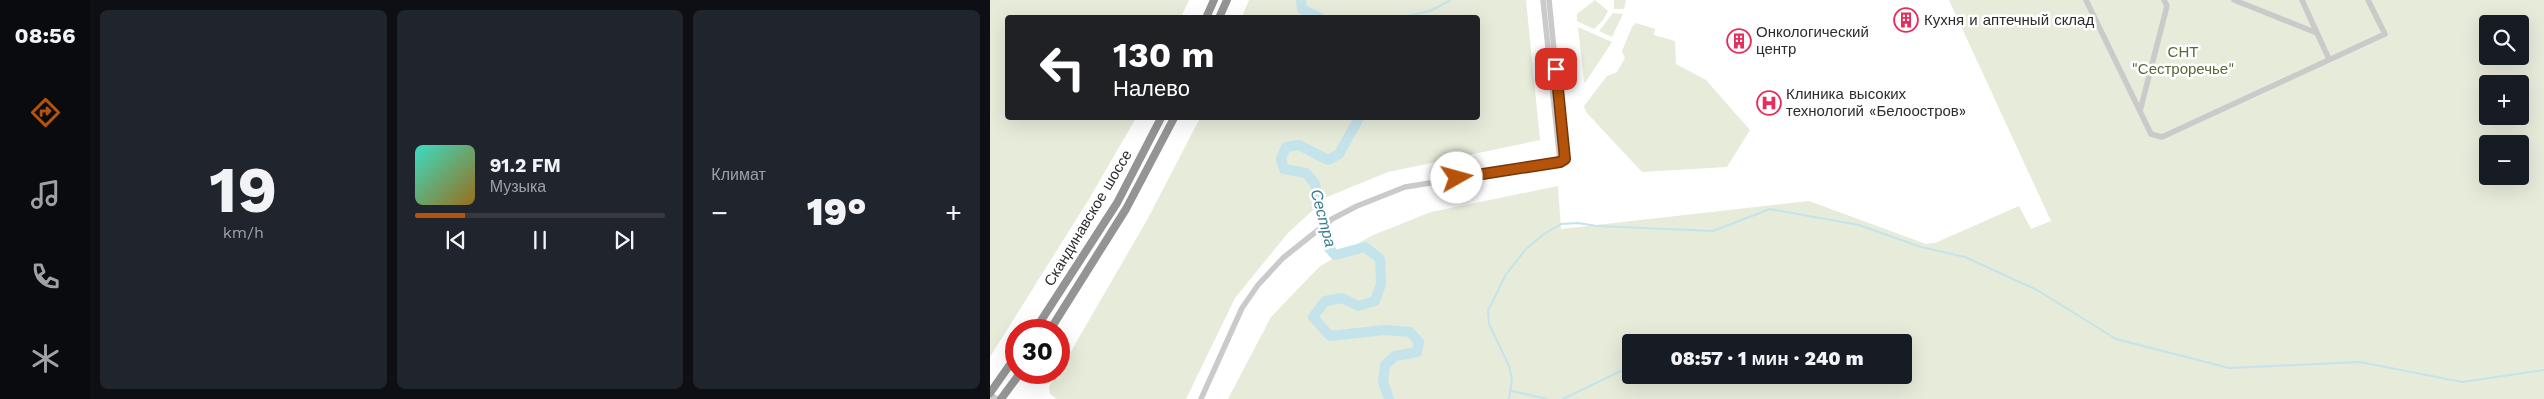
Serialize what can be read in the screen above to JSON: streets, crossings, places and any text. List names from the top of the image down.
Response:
{
  "streets": {
    "highway": ["Скандинавское шоссе"]
  },
  "water": ["Сестра"],
  "parks": ["СНТ \"Сестроречье\""],
  "places": {
    "building": ["Кухня и аптечный склад", "Онкологический центр"],
    "hospital": ["Клиника высоких технологий «Белоостров»"]
  },
  "page": {
    "tabs": "08:56",
    "tile": [
      ["19", "km/h"],
      "Климат"
    ],
    "map_buttons": ["+", "−"],
    "turn": ["130 m", "Налево"],
    "song": ["91.2 FM", "Музыка"],
    "heat": ["−", "19°", "+"],
    "limit": "30",
    "trip": "08:57 · 1 мин · 240 m"
  }
}
